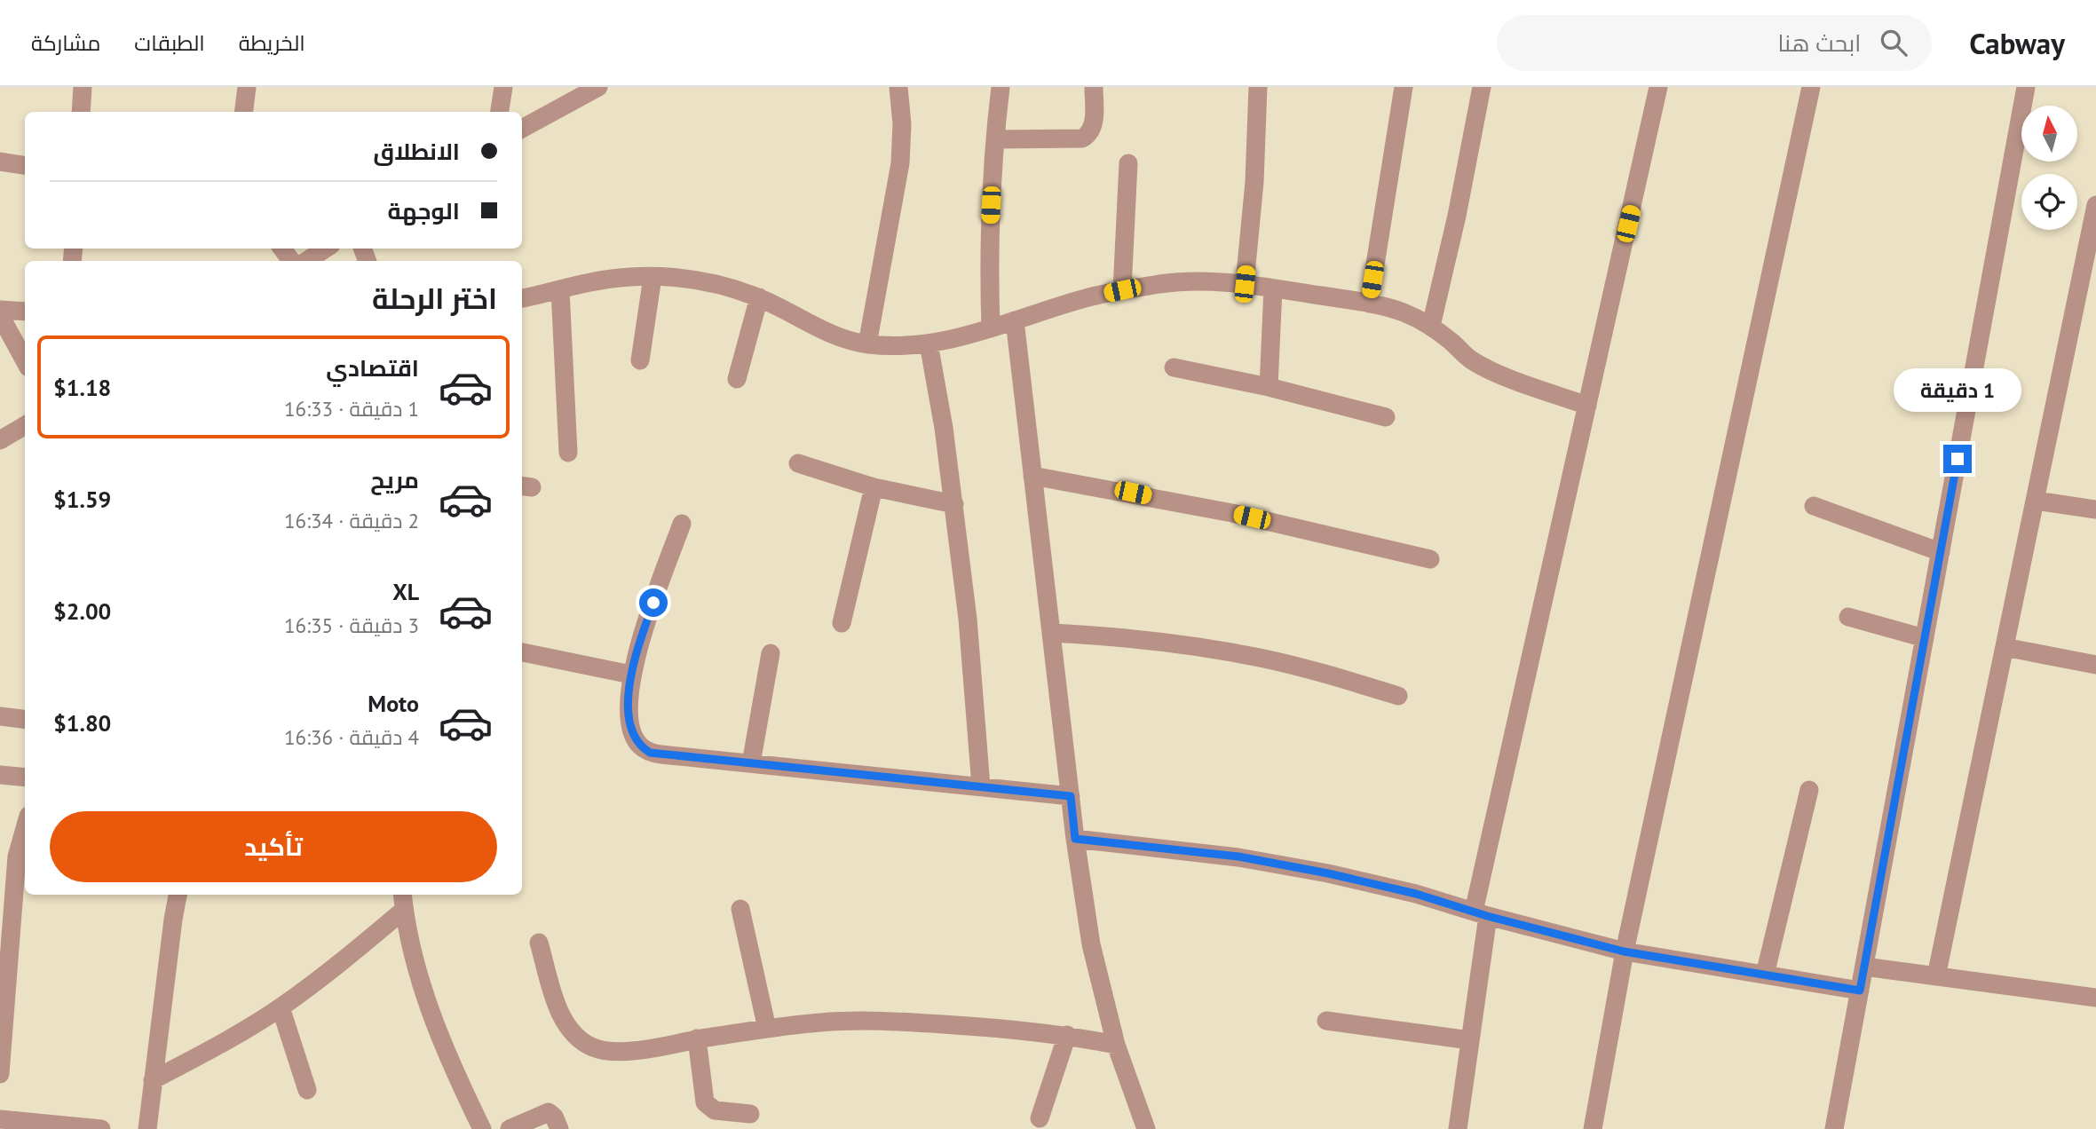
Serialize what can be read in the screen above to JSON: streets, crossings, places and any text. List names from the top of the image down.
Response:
{
  "north": "top",
  "page": {
    "header": "Cabway",
    "search": "ابحث هنا",
    "nav": ["الخريطة", "الطبقات", "مشاركة"],
    "banner": ["الانطلاق", "الوجهة"],
    "heading": "اختر الرحلة",
    "list": [
      {
        "name": "اقتصادي",
        "note": "1 دقيقة · 16:33",
        "value": "$1.18"
      },
      {
        "name": "مريح",
        "note": "2 دقيقة · 16:34",
        "value": "$1.59"
      },
      {
        "name": "XL",
        "note": "3 دقيقة · 16:35",
        "value": "$2.00"
      },
      {
        "name": "Moto",
        "note": "4 دقيقة · 16:36",
        "value": "$1.80"
      }
    ],
    "bubble": "1 دقيقة",
    "buttons": "تأكيد"
  }
}
